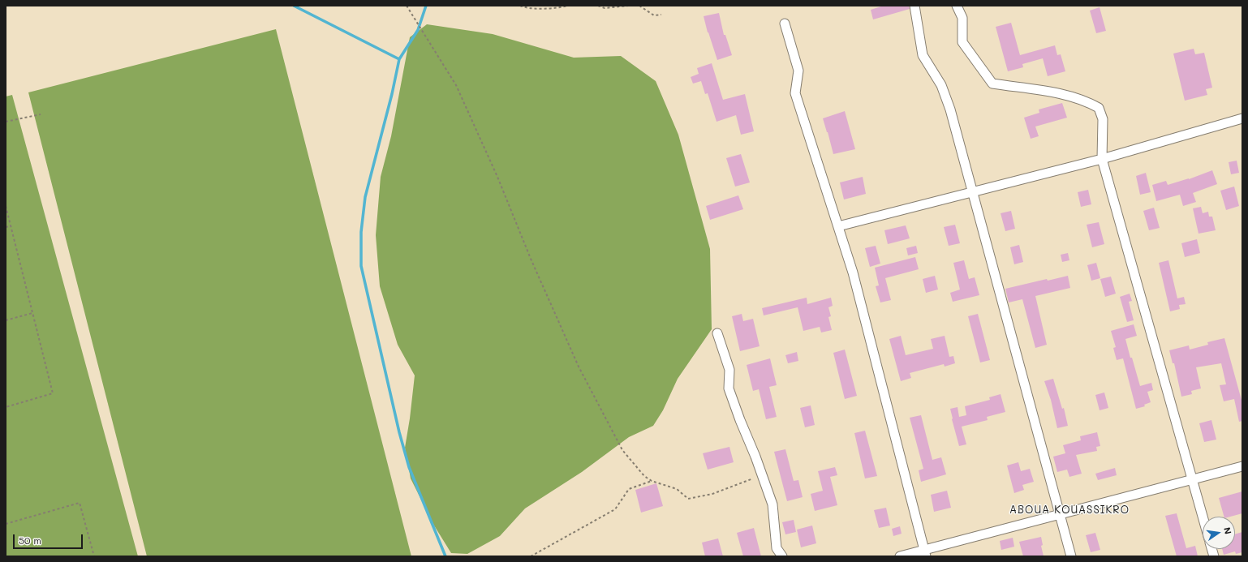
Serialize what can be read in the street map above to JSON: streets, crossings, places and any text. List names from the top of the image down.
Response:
{
  "districts": ["ABOUA KOUASSIKRO"],
  "scale_bar": "50 m",
  "north": "right"
}
